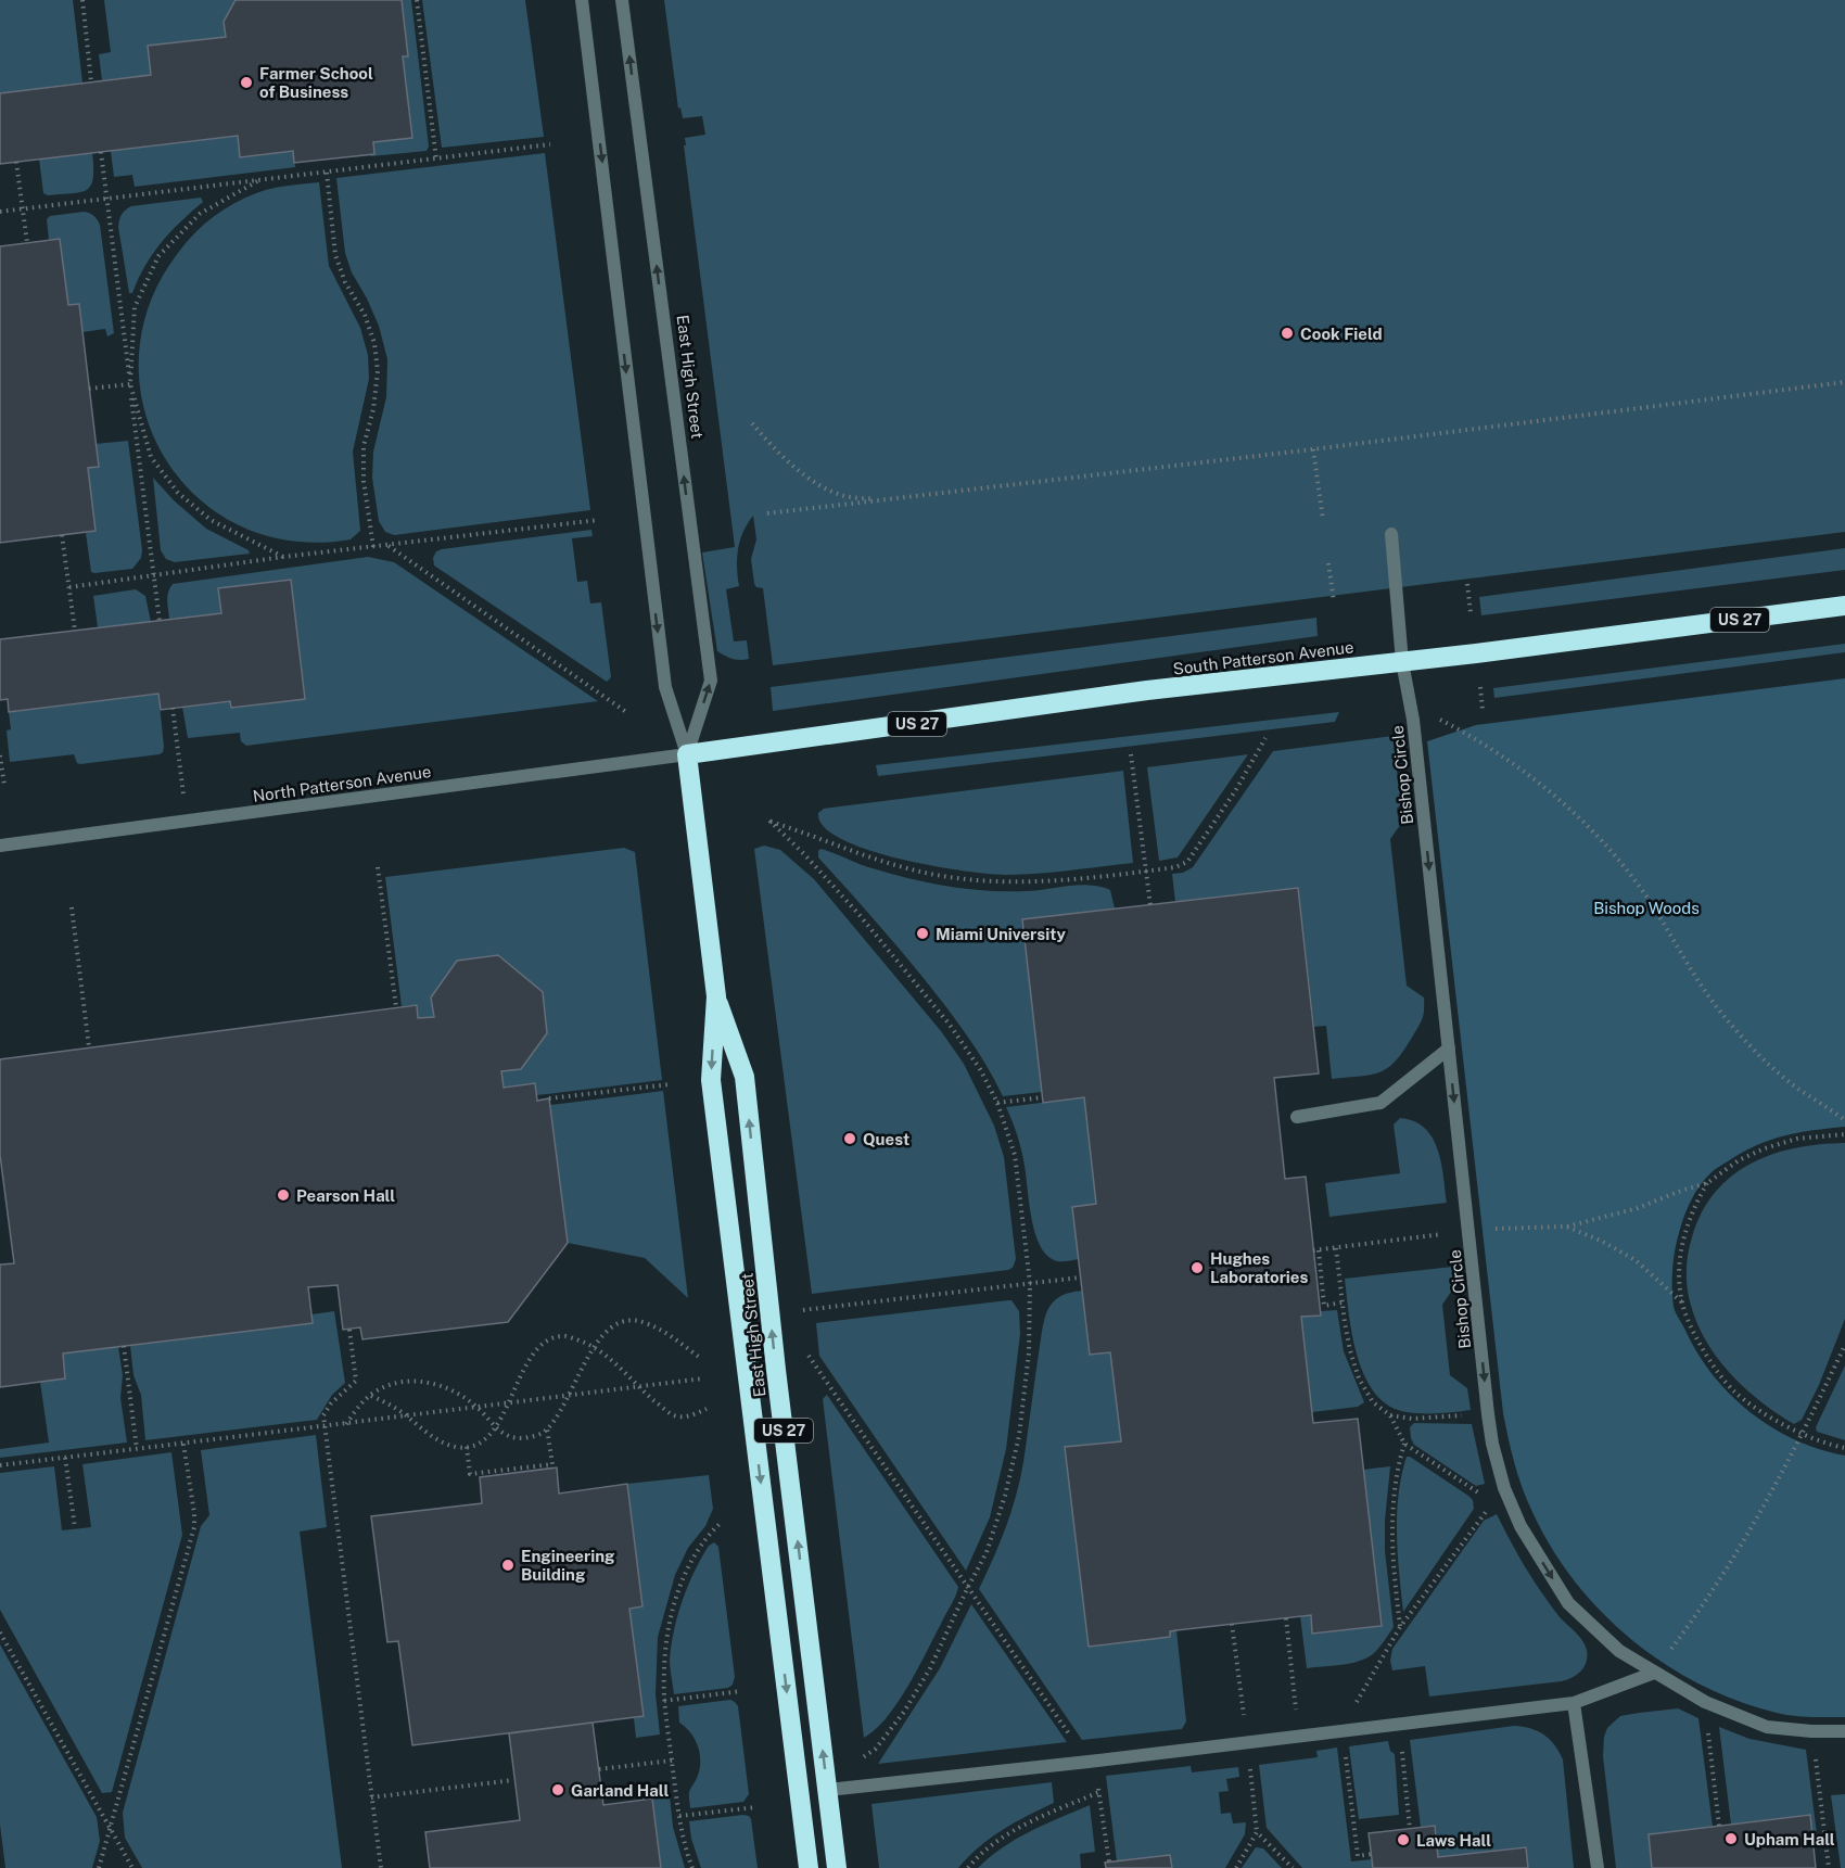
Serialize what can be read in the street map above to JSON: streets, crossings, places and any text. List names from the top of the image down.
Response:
{
  "streets": {
    "highway": ["East High Street", "US 27", "South Patterson Avenue"],
    "street": ["Bishop Circle", "North Patterson Avenue"]
  },
  "crossings": [
    ["East High Street", "South Patterson Avenue"],
    ["East High Street", "North Patterson Avenue"],
    ["South Patterson Avenue", "Bishop Circle"],
    ["South Patterson Avenue", "North Patterson Avenue"]
  ],
  "one_way": ["Bishop Circle"],
  "parks": ["Bishop Woods"],
  "places": [
    "Farmer School of Business",
    "Cook Field",
    "Miami University",
    "Quest",
    "Pearson Hall",
    "Hughes Laboratories",
    "Engineering Building",
    "Garland Hall",
    "Upham Hall",
    "Laws Hall"
  ]
}
